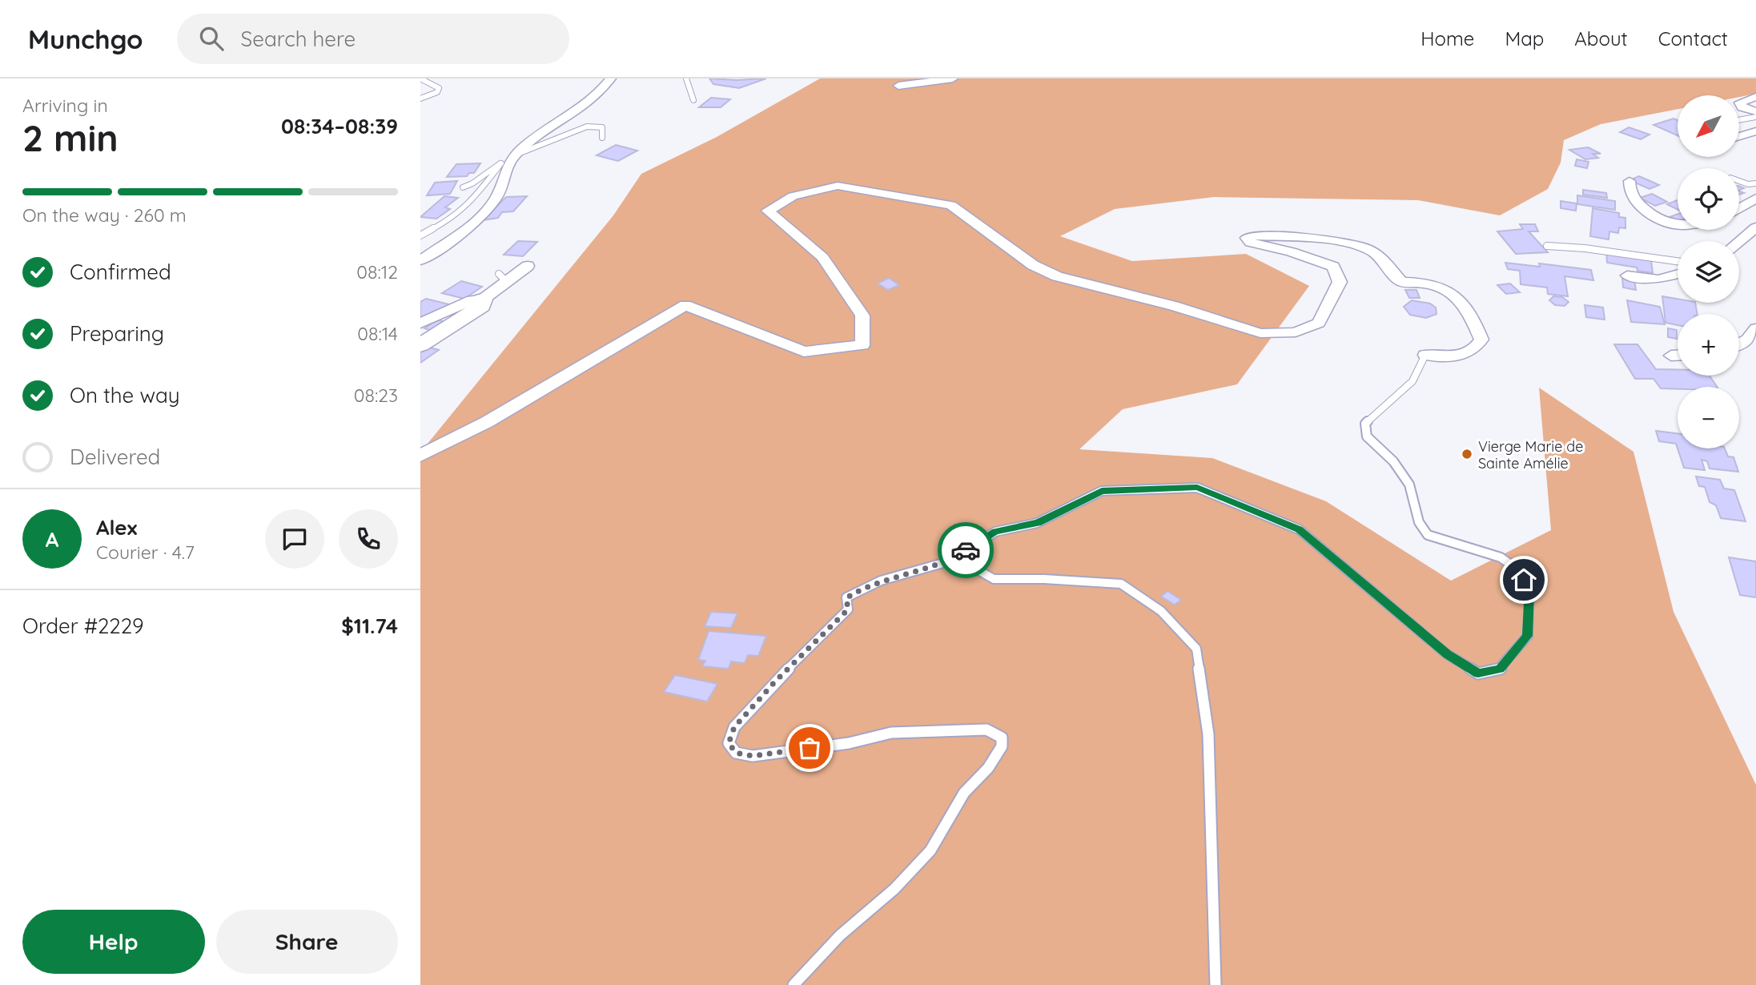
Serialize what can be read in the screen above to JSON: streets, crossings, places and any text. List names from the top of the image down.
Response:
{
  "places": ["Vierge Marie de Sainte Amélie"],
  "north": "bottom left",
  "page": {
    "header": "Munchgo",
    "search": "Search here",
    "nav": [
      "Home",
      "Map",
      "About",
      "Contact"
    ],
    "heading": ["2 min", "Arriving in", "08:34–08:39"],
    "panel": [
      "Alex",
      "Courier · 4.7",
      "Order #2229",
      "$11.74"
    ],
    "map_buttons": ["+", "−"],
    "bar": "On the way · 260 m",
    "list": [
      ["Confirmed", "08:12"],
      ["Preparing", "08:14"],
      ["On the way", "08:23"],
      "Delivered"
    ],
    "round": "A",
    "buttons": ["Help", "Share"]
  }
}
